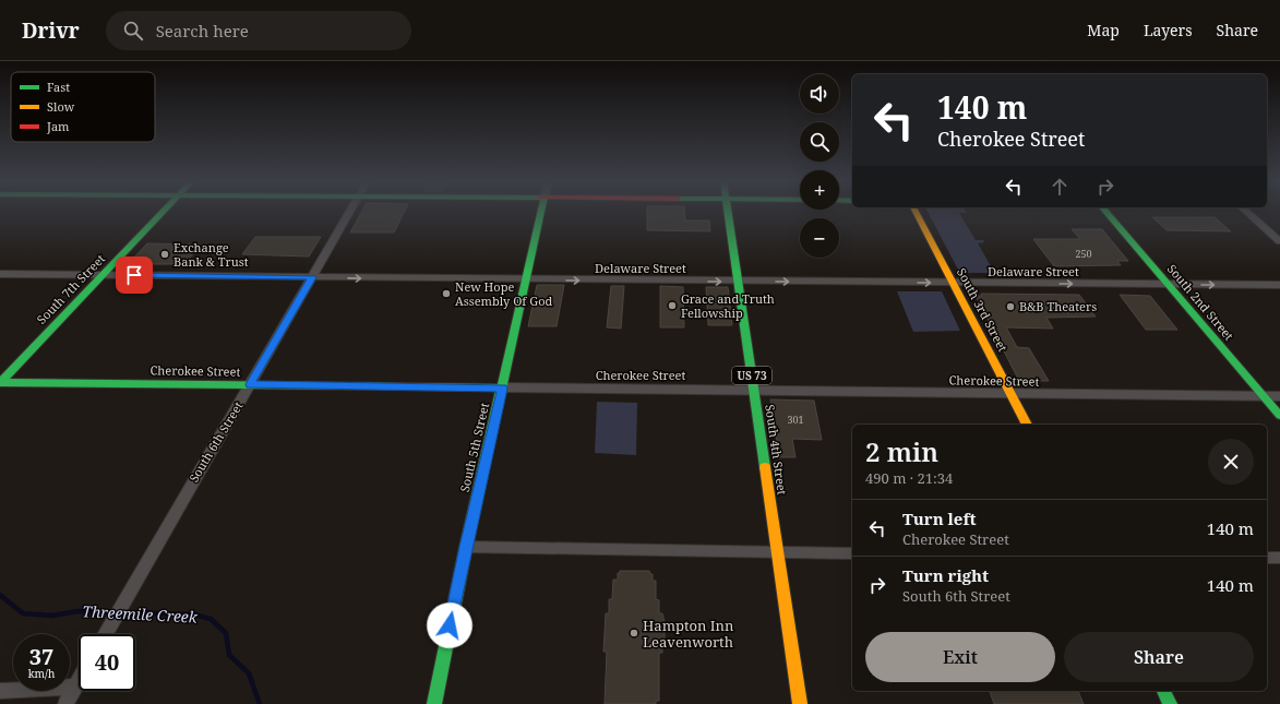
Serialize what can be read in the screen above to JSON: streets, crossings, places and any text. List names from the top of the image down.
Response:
{
  "streets": {
    "main road": [
      "South 7th Street",
      "South 2nd Street",
      "South 3rd Street",
      "Cherokee Street",
      "US 73",
      "South 5th Street",
      "South 4th Street"
    ],
    "street": ["Delaware Street", "South 6th Street"]
  },
  "crossings": [
    ["Delaware Street", "South 7th Street"],
    ["Delaware Street", "South 2nd Street"],
    ["Delaware Street", "South 3rd Street"],
    ["Delaware Street", "South 6th Street"],
    ["Delaware Street", "South 5th Street"],
    ["Delaware Street", "South 4th Street"],
    ["South 7th Street", "Cherokee Street"],
    ["South 2nd Street", "Cherokee Street"],
    ["South 3rd Street", "Cherokee Street"],
    ["Cherokee Street", "South 6th Street"],
    ["Cherokee Street", "South 5th Street"],
    ["Cherokee Street", "South 4th Street"]
  ],
  "one_way": ["Delaware Street"],
  "water": ["Threemile Creek"],
  "places": [
    "Exchange Bank & Trust",
    "New Hope Assembly Of God",
    "Grace and Truth Fellowship",
    "B&B Theaters",
    "Hampton Inn Leavenworth"
  ],
  "house_numbers": ["250", "301"],
  "legend": ["Fast", "Slow", "Jam"],
  "page": {
    "header": "Drivr",
    "search": "Search here",
    "nav": ["Map", "Layers", "Share"],
    "map_buttons": ["+", "−"],
    "turn": ["140 m", "Cherokee Street"],
    "heading": ["2 min", "490 m · 21:34"],
    "list": [
      {
        "name": "Turn left",
        "note": "Cherokee Street",
        "value": "140 m"
      },
      {
        "name": "Turn right",
        "note": "South 6th Street",
        "value": "140 m"
      }
    ],
    "buttons": ["Exit", "Share"],
    "speed": "37 km/h",
    "limit": "40"
  }
}
